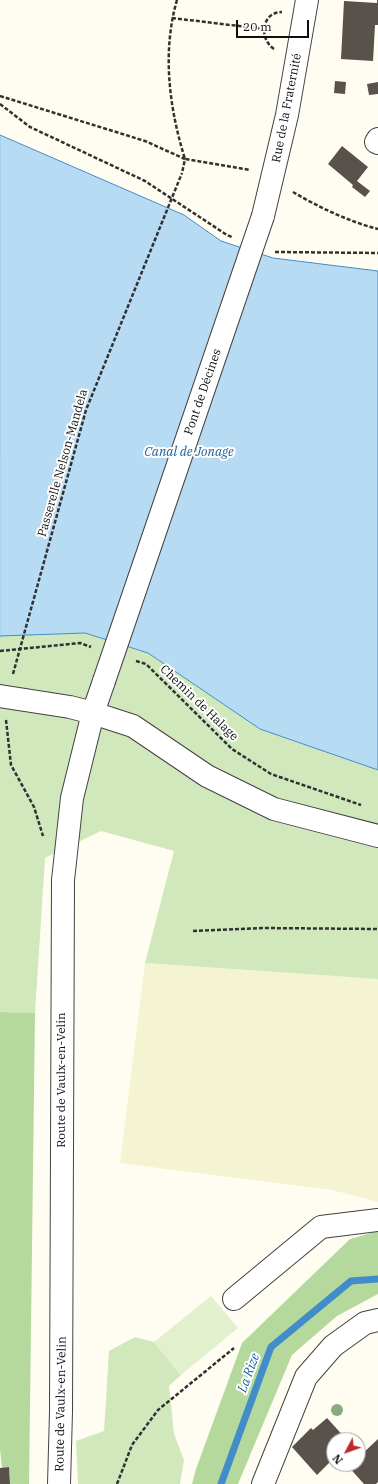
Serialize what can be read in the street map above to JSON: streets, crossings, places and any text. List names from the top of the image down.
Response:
{
  "streets": {
    "street": ["Rue de la Fraternité", "Pont de Décines", "Route de Vaulx-en-Velin"],
    "path": ["Passerelle Nelson-Mandela", "Chemin de Halage"]
  },
  "crossings": [
    ["Rue de la Fraternité", "Pont de Décines"],
    ["Pont de Décines", "Route de Vaulx-en-Velin"]
  ],
  "water": ["Canal de Jonage", "La Rize"],
  "scale_bar": "20 m",
  "north": "bottom left"
}
